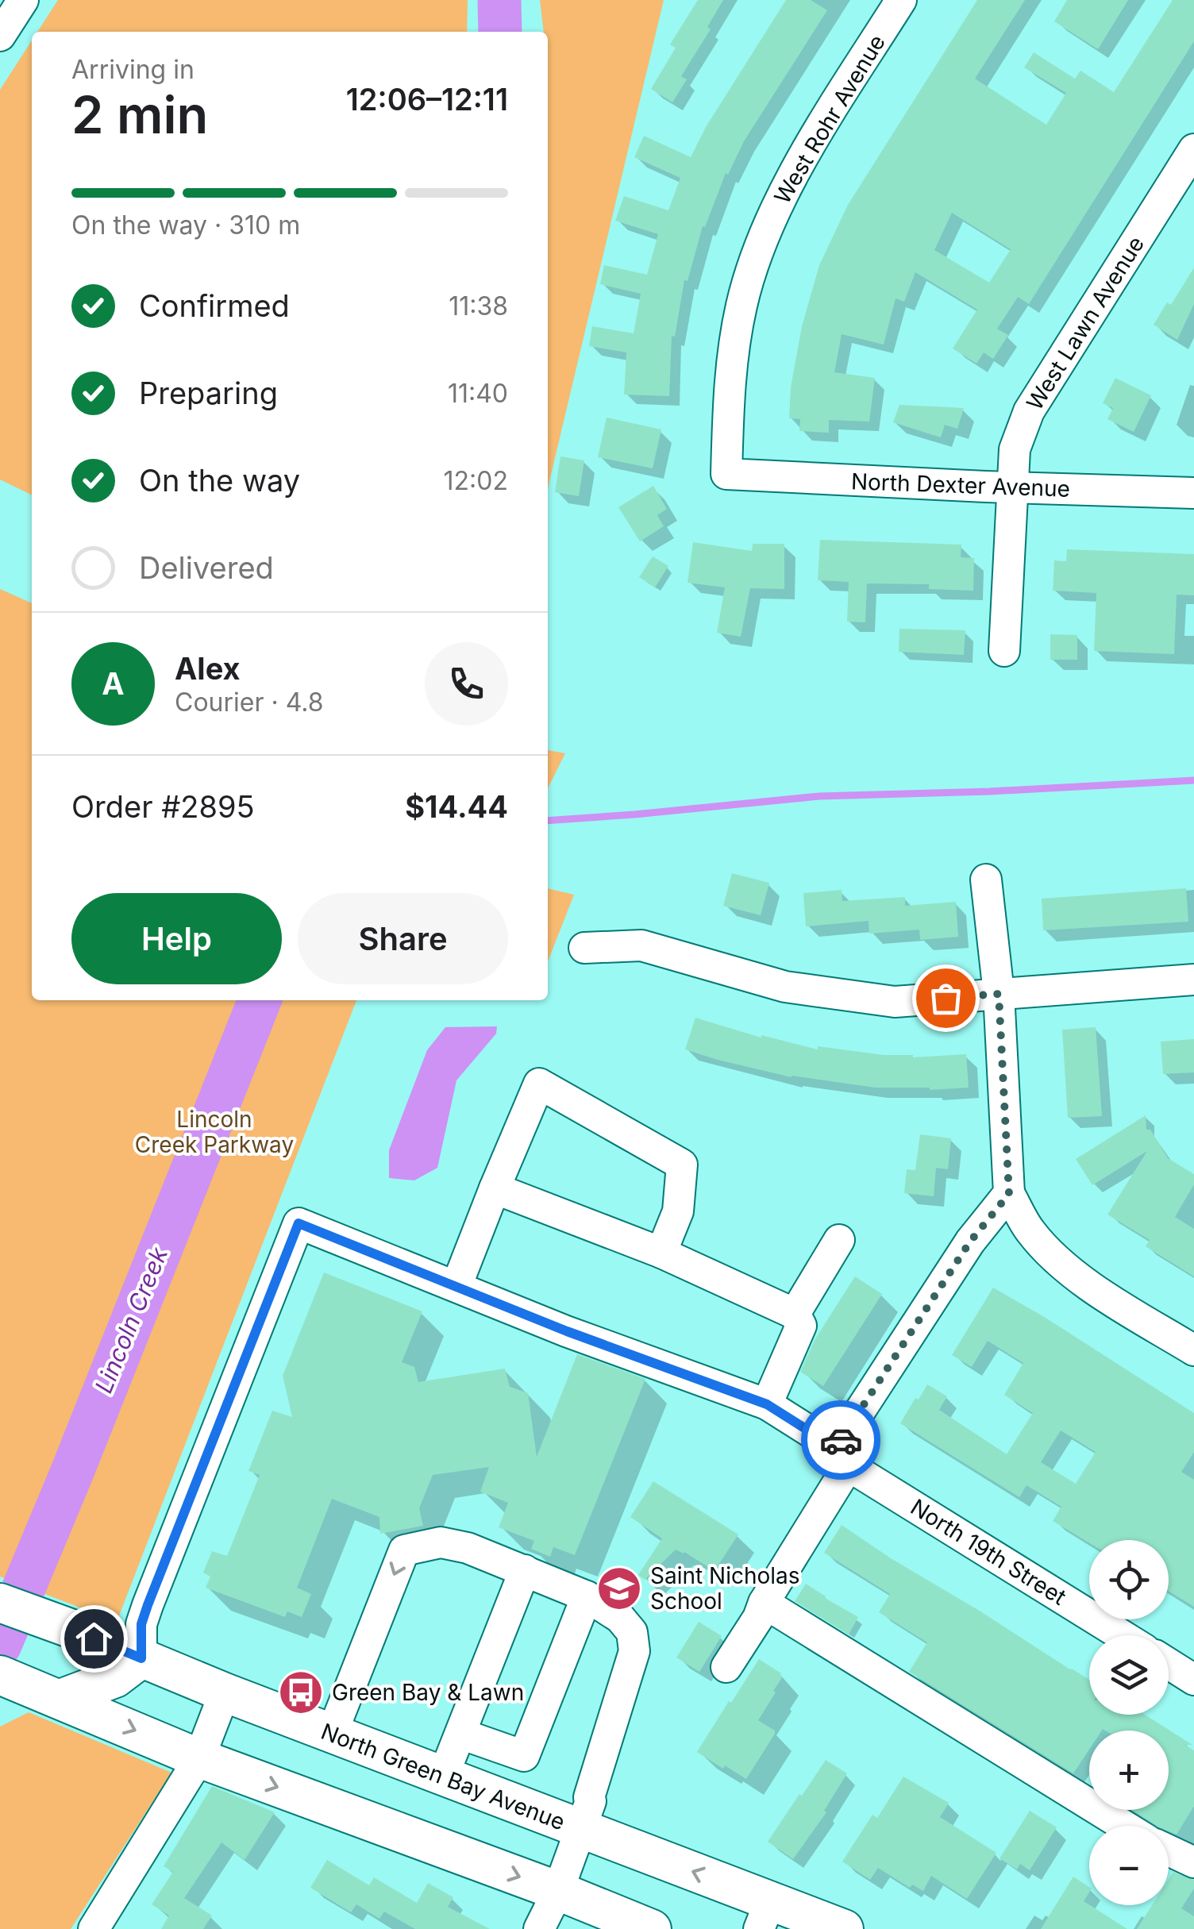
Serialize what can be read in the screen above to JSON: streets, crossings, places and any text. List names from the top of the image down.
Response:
{
  "streets": {
    "main road": ["North Green Bay Avenue"],
    "street": [
      "West Rohr Avenue",
      "West Lawn Avenue",
      "North Dexter Avenue",
      "North 19th Street"
    ]
  },
  "crossings": [
    ["West Rohr Avenue", "North Dexter Avenue"],
    ["West Lawn Avenue", "North Dexter Avenue"],
    ["North 19th Street", "North Green Bay Avenue"]
  ],
  "water": ["Lincoln Creek"],
  "parks": ["Lincoln Creek Parkway"],
  "places": {
    "school or university": ["Saint Nicholas School"],
    "bus stop": ["Green Bay & Lawn"]
  },
  "page": {
    "heading": ["2 min", "Arriving in", "12:06–12:11"],
    "panel": [
      "Alex",
      "Courier · 4.8",
      "Order #2895",
      "$14.44"
    ],
    "bar": "On the way · 310 m",
    "list": [
      ["Confirmed", "11:38"],
      ["Preparing", "11:40"],
      ["On the way", "12:02"],
      "Delivered"
    ],
    "round": "A",
    "buttons": ["Help", "Share"],
    "map_buttons": ["+", "−"]
  }
}
